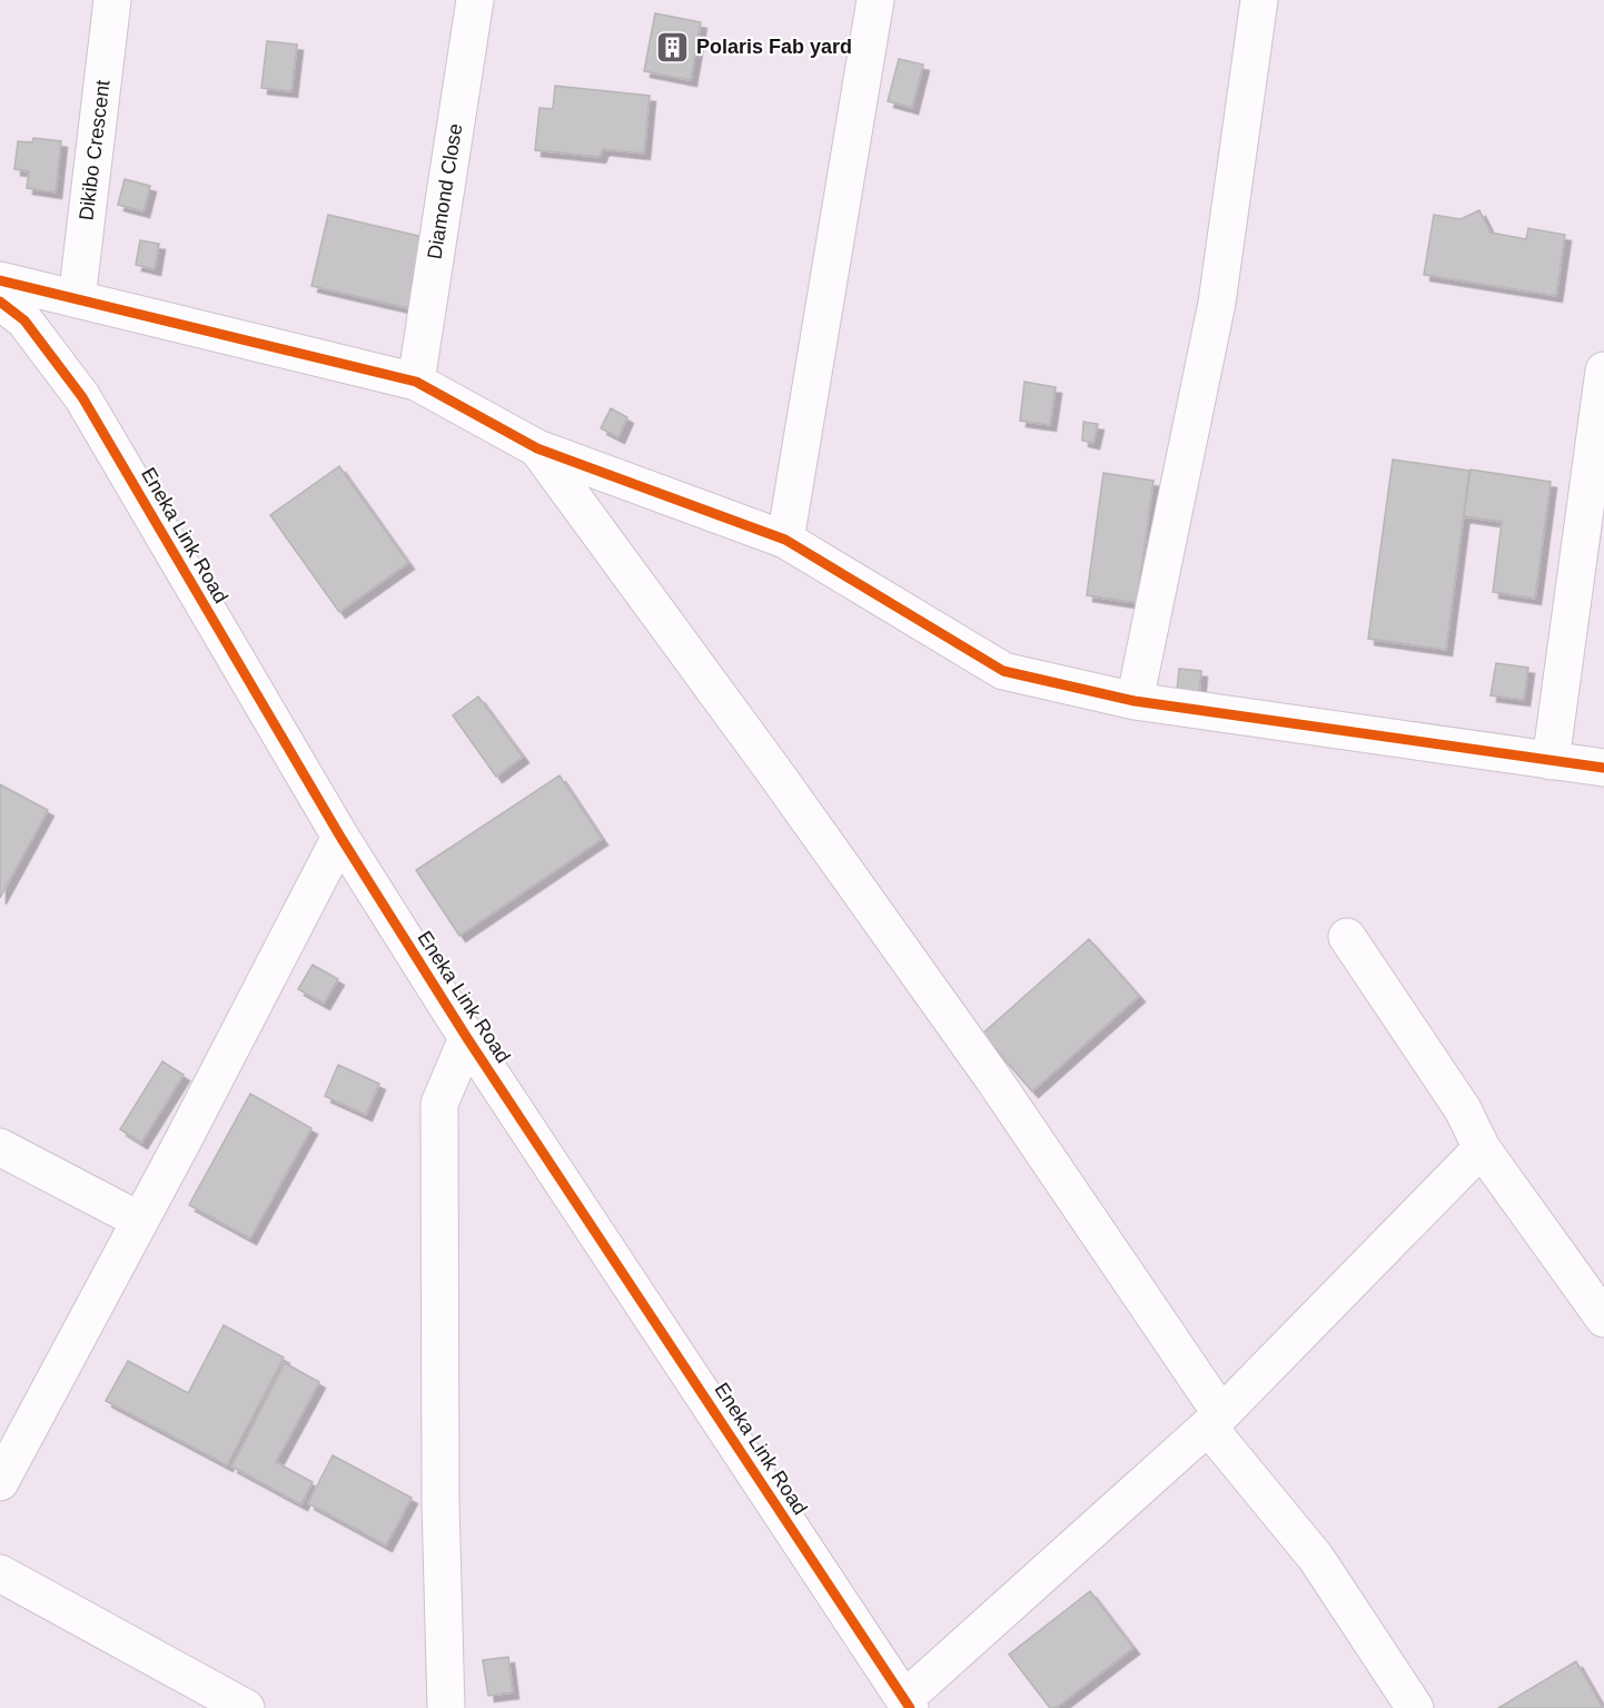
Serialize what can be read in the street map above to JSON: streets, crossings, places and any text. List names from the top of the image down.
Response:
{
  "streets": {
    "street": ["Dikibo Crescent", "Diamond Close", "Eneka Link Road"]
  },
  "places": {
    "building": ["Polaris Fab yard"]
  }
}
